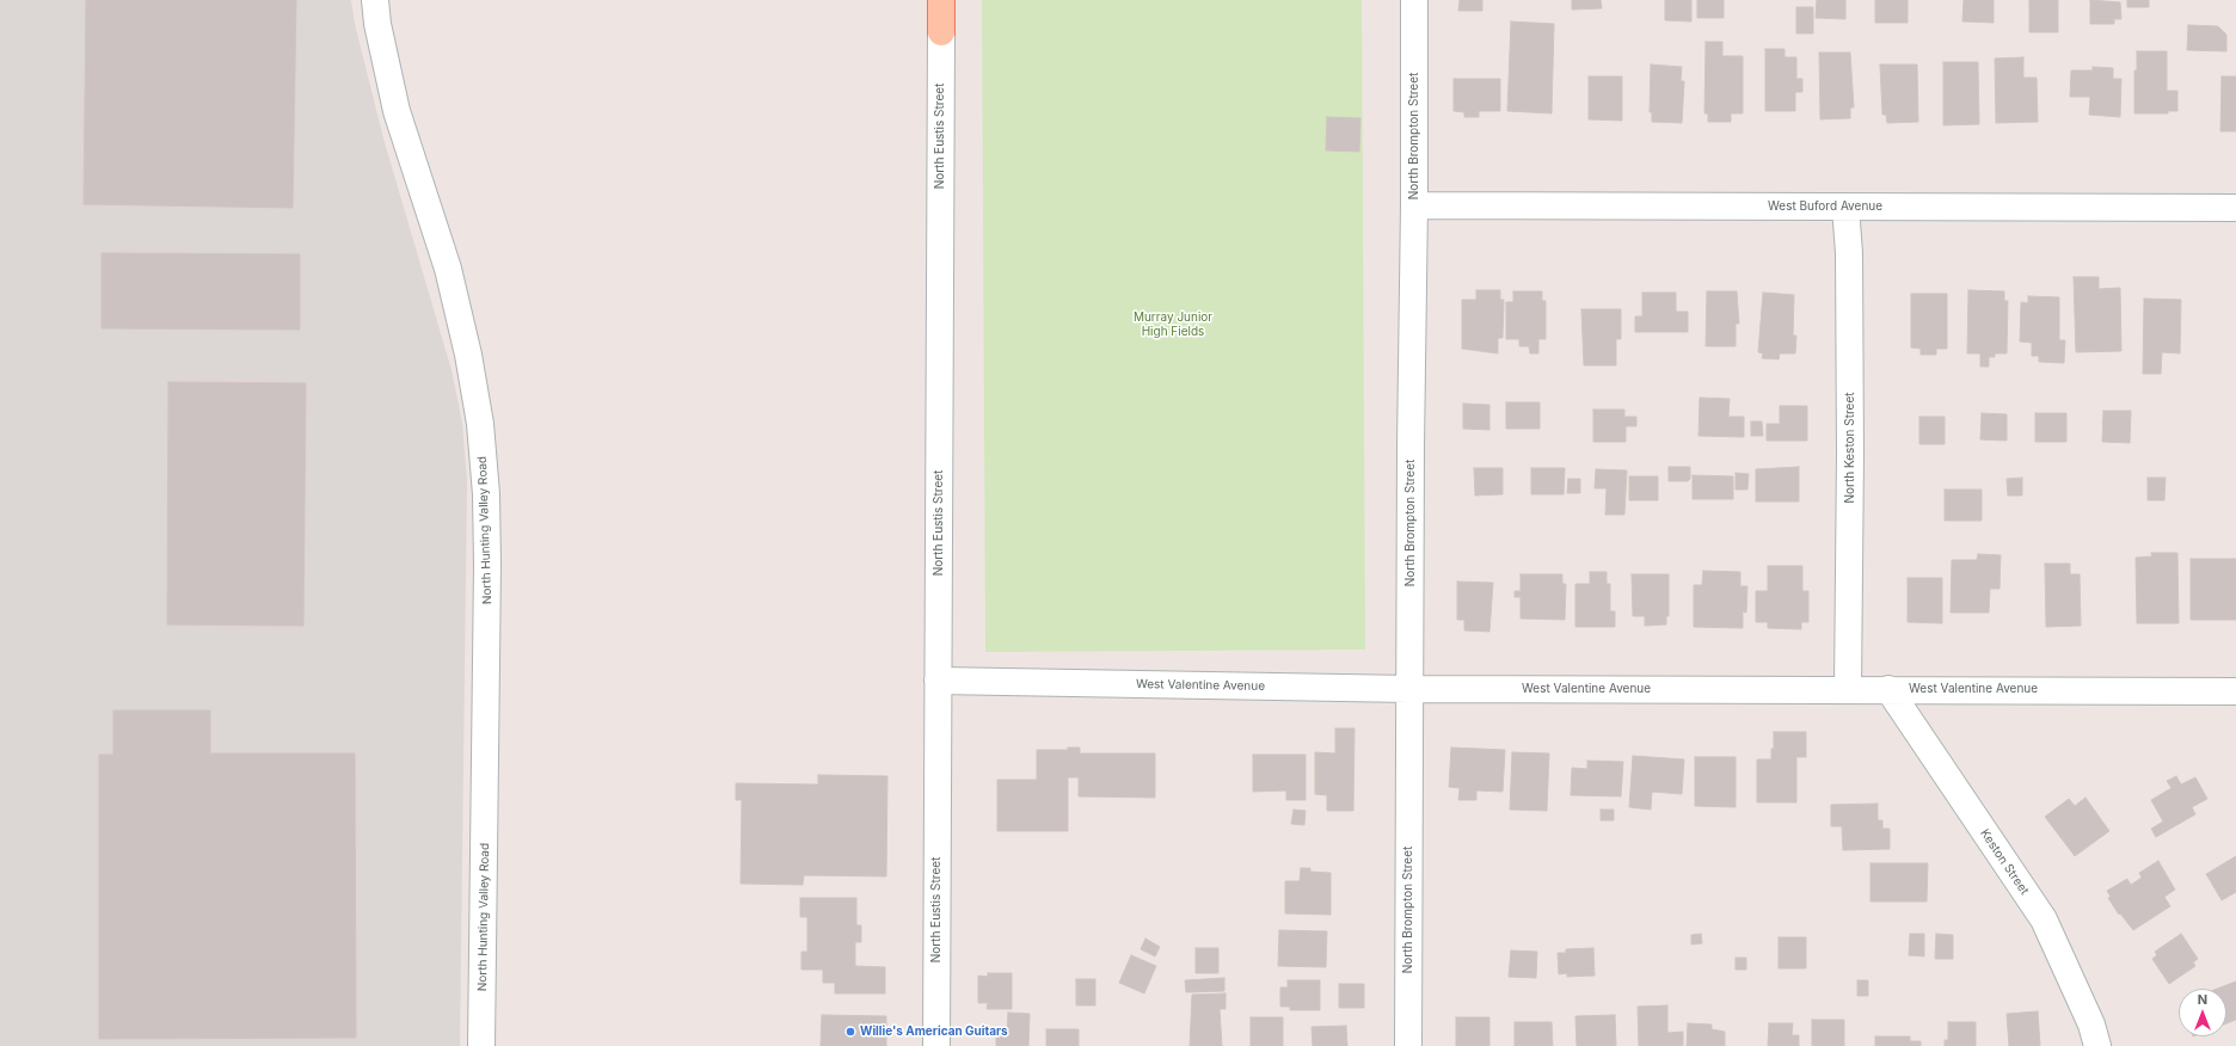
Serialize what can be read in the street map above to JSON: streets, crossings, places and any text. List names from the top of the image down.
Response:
{
  "streets": {
    "main road": ["North Eustis Street"],
    "street": [
      "North Brompton Street",
      "West Buford Avenue",
      "North Keston Street",
      "North Hunting Valley Road",
      "West Valentine Avenue",
      "Keston Street"
    ]
  },
  "crossings": [
    ["North Eustis Street", "West Valentine Avenue"],
    ["North Brompton Street", "West Buford Avenue"],
    ["North Brompton Street", "West Valentine Avenue"],
    ["West Buford Avenue", "North Keston Street"],
    ["North Keston Street", "West Valentine Avenue"],
    ["West Valentine Avenue", "Keston Street"]
  ],
  "parks": ["Murray Junior High Fields"],
  "places": ["Willie's American Guitars"],
  "north": "top"
}
